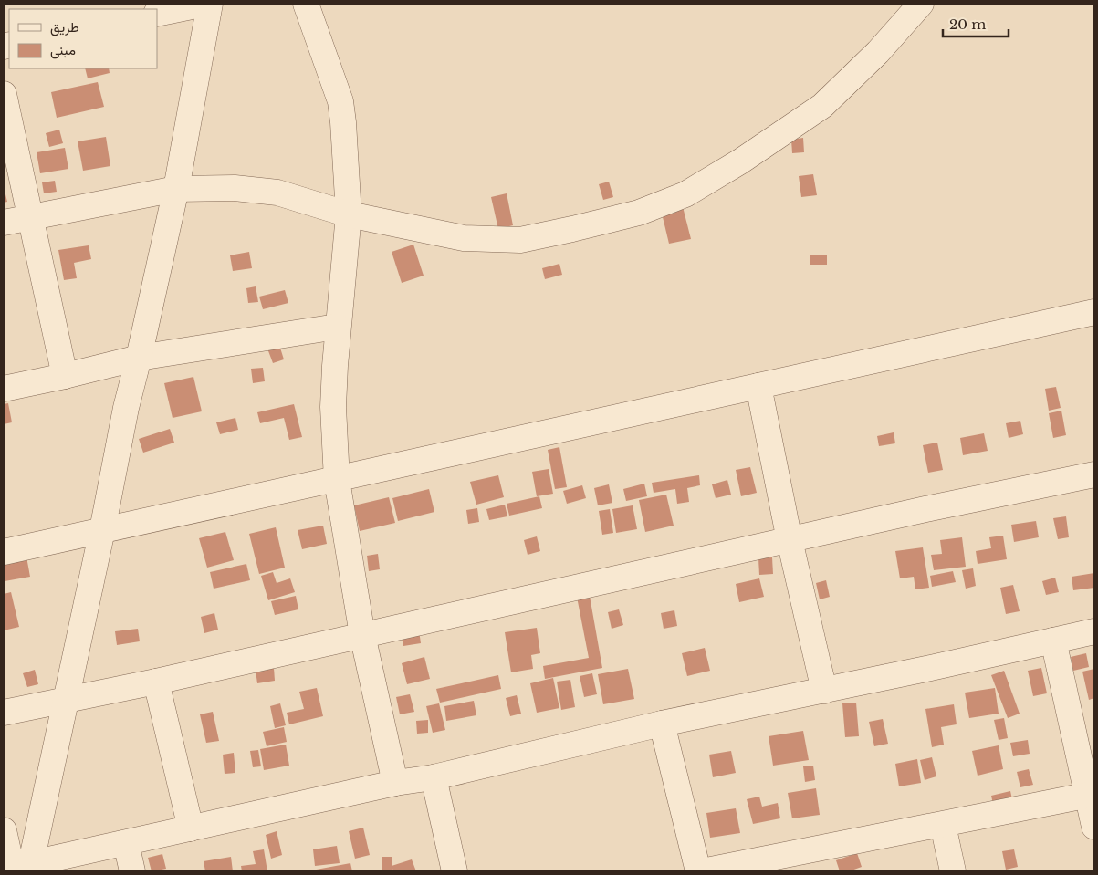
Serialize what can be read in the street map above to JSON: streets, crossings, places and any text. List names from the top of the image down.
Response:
{
  "legend": ["طريق", "مبنى"],
  "scale_bar": "20 m"
}
